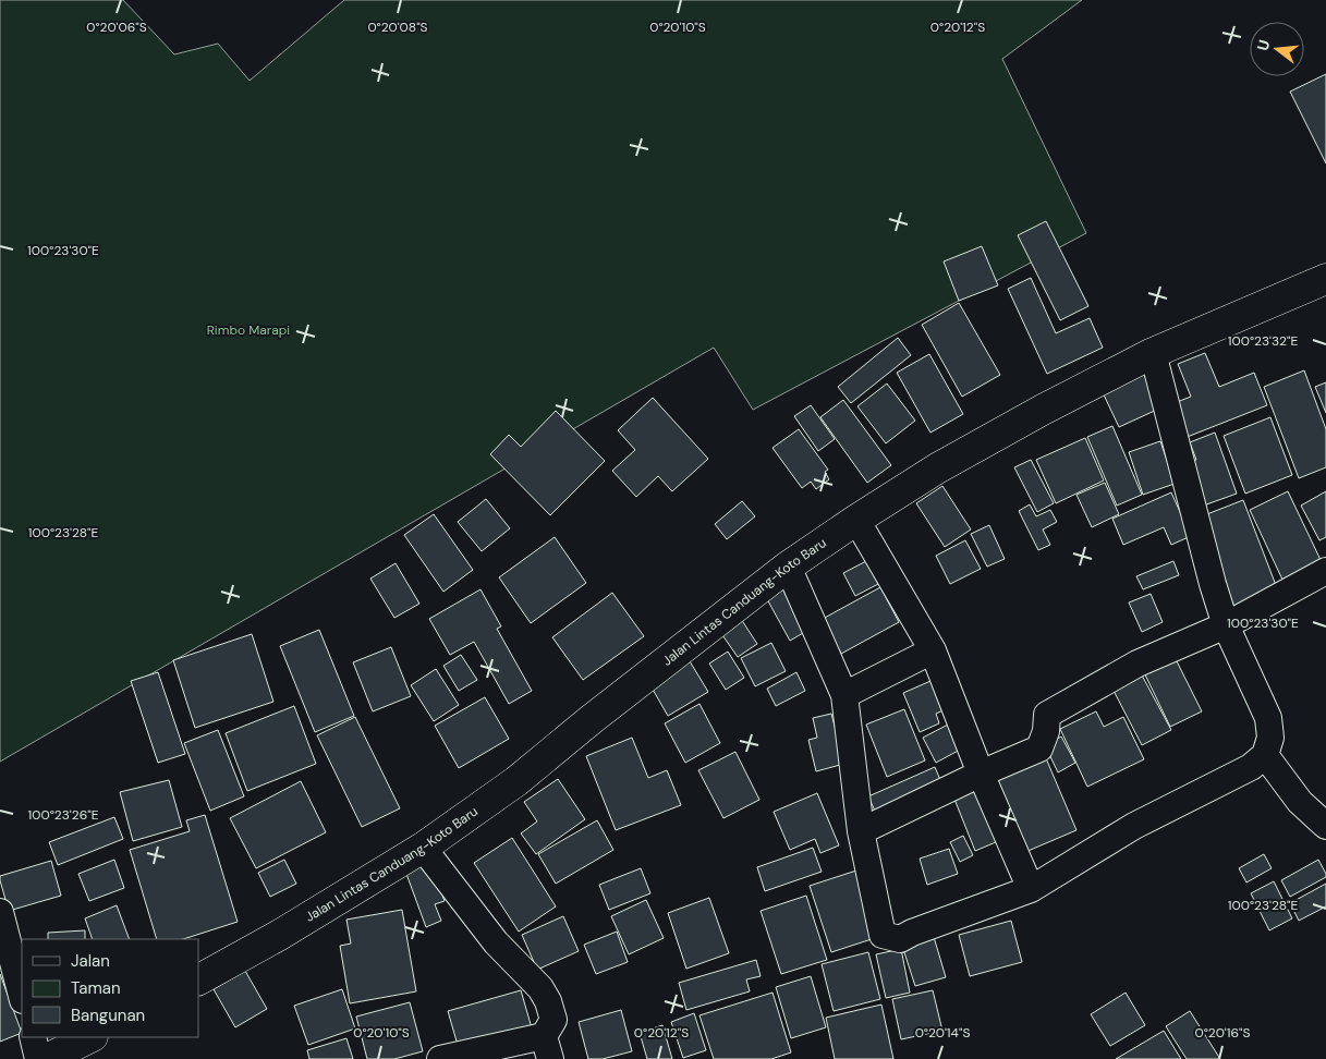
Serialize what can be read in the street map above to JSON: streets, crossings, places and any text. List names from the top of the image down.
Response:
{
  "streets": {
    "main road": ["Jalan Lintas Canduang-Koto Baru"]
  },
  "parks": ["Rimbo Marapi"],
  "legend": ["Jalan", "Taman", "Bangunan"],
  "north": "left",
  "coordinates": [
    "0°20'06\"S",
    "0°20'08\"S",
    "0°20'10\"S",
    "0°20'12\"S",
    "100°23'30\"E",
    "100°23'32\"E",
    "100°23'28\"E",
    "100°23'26\"E",
    "0°20'14\"S",
    "0°20'16\"S"
  ]
}
